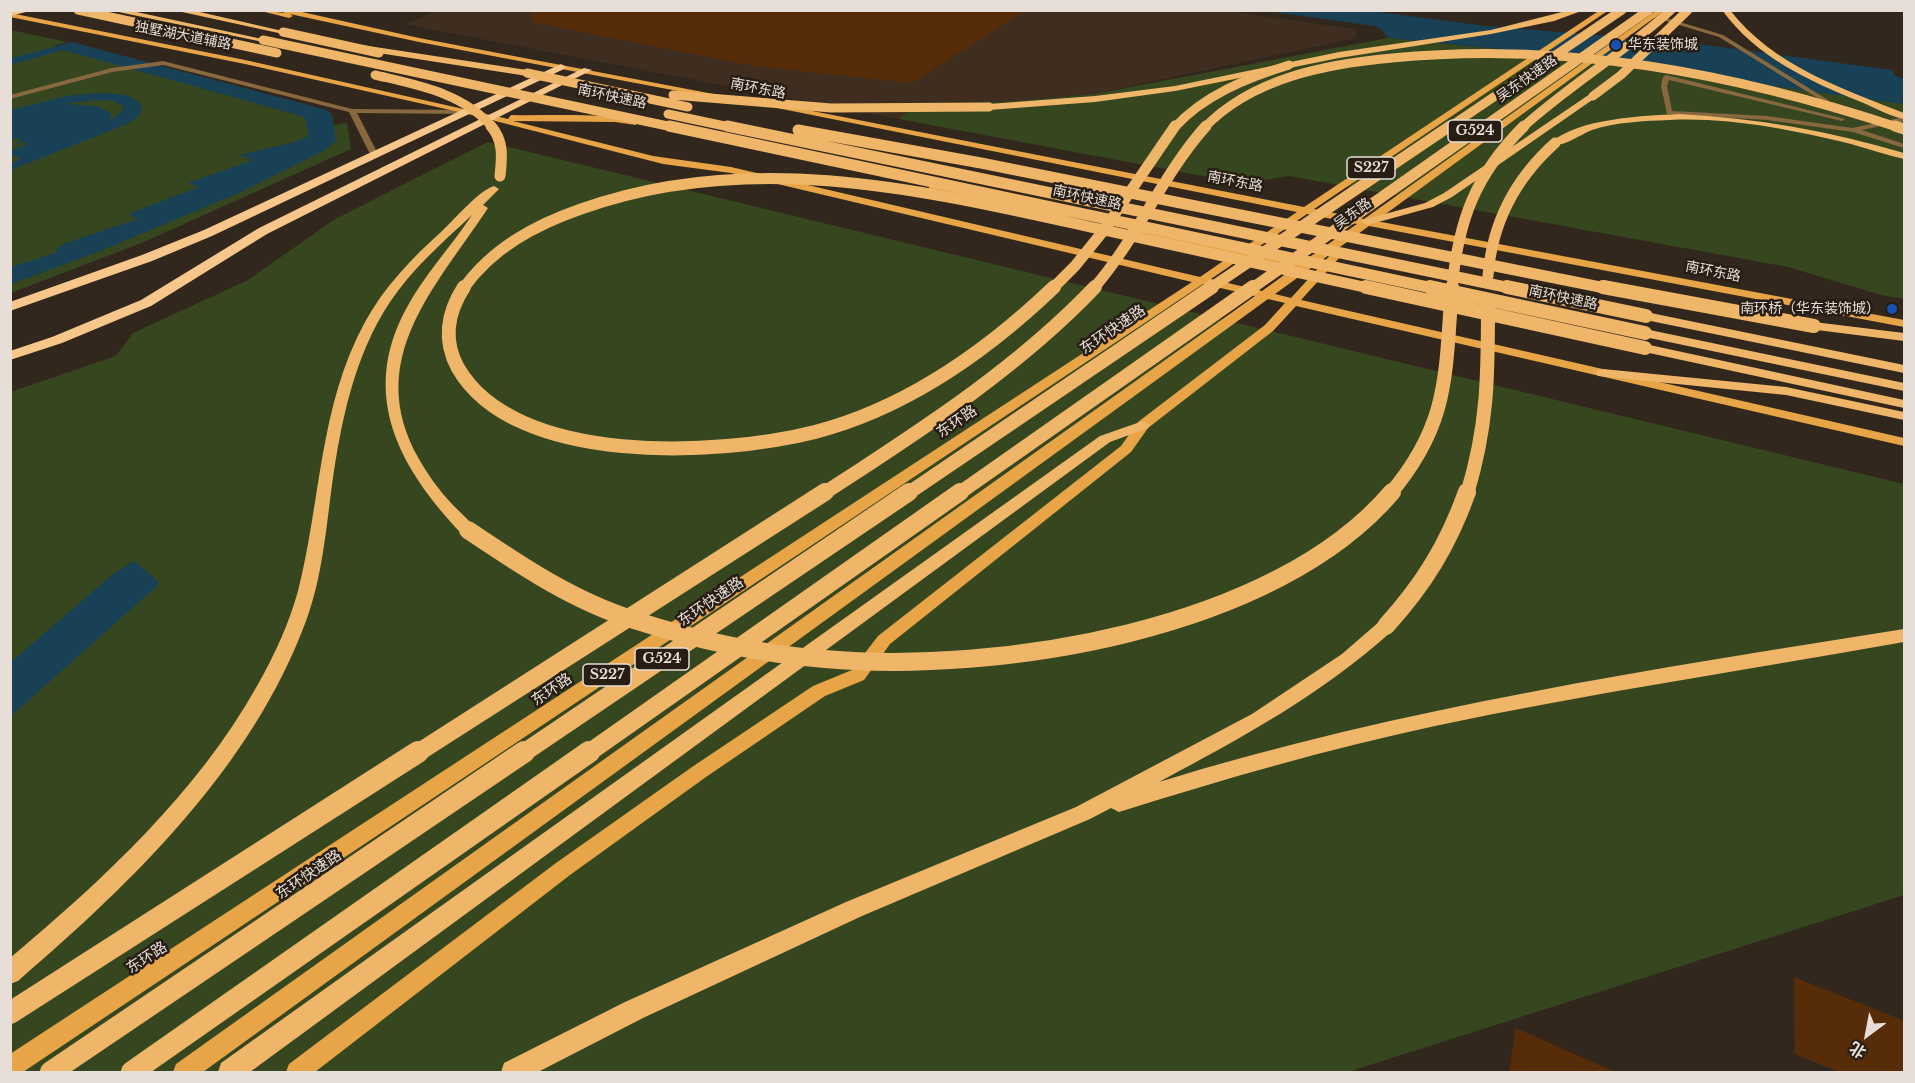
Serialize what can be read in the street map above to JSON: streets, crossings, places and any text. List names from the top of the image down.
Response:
{
  "streets": {
    "highway": [
      "吴东快速路",
      "南环快速路",
      "G524",
      "东环快速路"
    ],
    "main road": [
      "独墅湖大道辅路",
      "南环东路",
      "S227",
      "吴东路",
      "东环路"
    ]
  },
  "crossings": [
    ["吴东快速路", "G524"],
    ["吴东快速路", "吴东路"],
    ["吴东快速路", "东环快速路"],
    ["南环东路", "吴东路"],
    ["G524", "吴东路"],
    ["S227", "吴东路"],
    ["吴东路", "东环路"]
  ],
  "places": ["华东装饰城", "南环桥（华东装饰城）"],
  "north": "bottom left"
}
